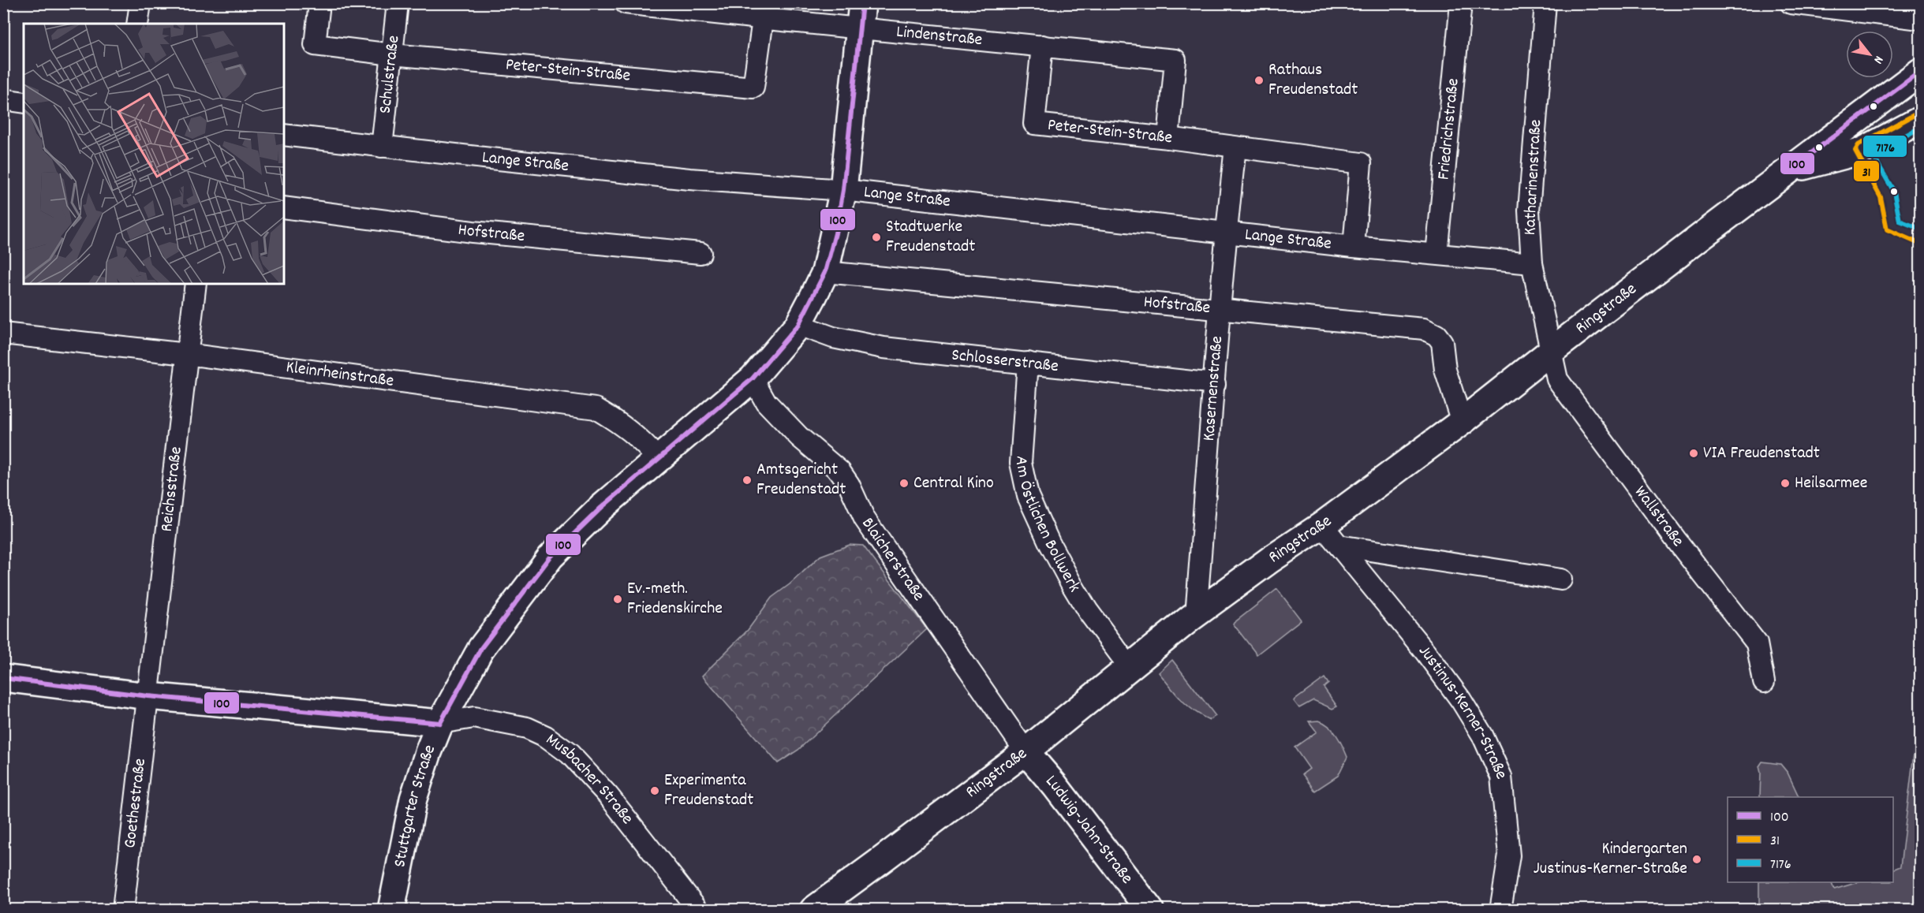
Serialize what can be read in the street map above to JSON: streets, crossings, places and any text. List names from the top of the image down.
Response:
{
  "streets": {
    "street": [
      "Lindenstraße",
      "Peter-Stein-Straße",
      "Schulstraße",
      "Friedrichstraße",
      "Lange Straße",
      "Katharinenstraße",
      "Hofstraße",
      "Ringstraße",
      "Schlosserstraße",
      "Kleinrheinstraße",
      "Kasernenstraße",
      "Reichsstraße",
      "Wallstraße",
      "Am Östlichen Bollwerk",
      "Blaicherstraße",
      "Justinus-Kerner-Straße",
      "Musbacher Straße",
      "Goethestraße",
      "Stuttgarter Straße",
      "Ludwig-Jahn-Straße"
    ]
  },
  "crossings": [
    ["Lindenstraße", "Peter-Stein-Straße"],
    ["Lindenstraße", "Stuttgarter Straße"],
    ["Peter-Stein-Straße", "Schulstraße"],
    ["Peter-Stein-Straße", "Kasernenstraße"],
    ["Schulstraße", "Lange Straße"],
    ["Friedrichstraße", "Lange Straße"],
    ["Lange Straße", "Katharinenstraße"],
    ["Lange Straße", "Kasernenstraße"],
    ["Lange Straße", "Stuttgarter Straße"],
    ["Katharinenstraße", "Ringstraße"],
    ["Katharinenstraße", "Wallstraße"],
    ["Hofstraße", "Ringstraße"],
    ["Hofstraße", "Kasernenstraße"],
    ["Hofstraße", "Stuttgarter Straße"],
    ["Ringstraße", "Kasernenstraße"],
    ["Ringstraße", "Wallstraße"],
    ["Ringstraße", "Am Östlichen Bollwerk"],
    ["Ringstraße", "Blaicherstraße"],
    ["Ringstraße", "Justinus-Kerner-Straße"],
    ["Ringstraße", "Ludwig-Jahn-Straße"],
    ["Schlosserstraße", "Kasernenstraße"],
    ["Schlosserstraße", "Am Östlichen Bollwerk"],
    ["Schlosserstraße", "Stuttgarter Straße"],
    ["Kleinrheinstraße", "Reichsstraße"],
    ["Kleinrheinstraße", "Stuttgarter Straße"],
    ["Reichsstraße", "Goethestraße"],
    ["Blaicherstraße", "Stuttgarter Straße"],
    ["Blaicherstraße", "Ludwig-Jahn-Straße"],
    ["Musbacher Straße", "Stuttgarter Straße"]
  ],
  "places": [
    "Rathaus Freudenstadt",
    "Stadtwerke Freudenstadt",
    "VIA Freudenstadt",
    "Amtsgericht Freudenstadt",
    "Central Kino",
    "Heilsarmee",
    "Ev.-meth. Friedenskirche",
    "Experimenta Freudenstadt",
    "Kindergarten Justinus-Kerner-Straße"
  ],
  "lines": ["transit line 100", "transit line 31", "transit line 7176"],
  "legend": ["100", "31", "7176"],
  "north": "bottom right"
}
